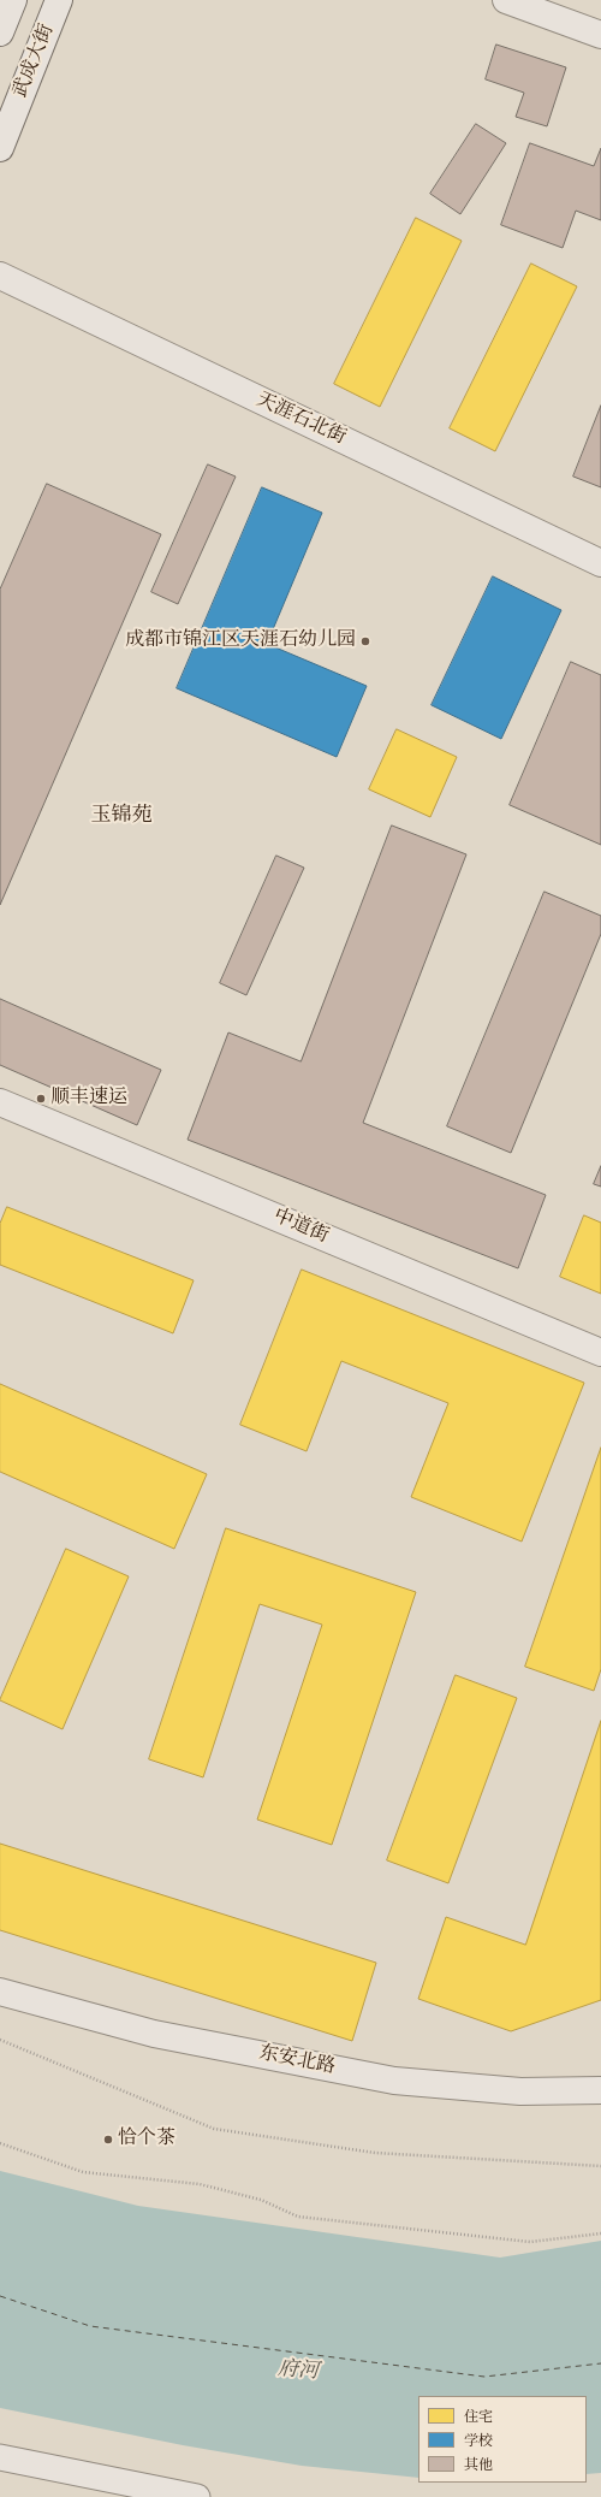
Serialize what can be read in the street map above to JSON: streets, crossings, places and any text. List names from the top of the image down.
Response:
{
  "streets": {
    "street": [
      "武成大街",
      "天涯石北街",
      "中道街",
      "东安北路"
    ]
  },
  "districts": ["玉锦苑"],
  "water": ["府河"],
  "places": ["成都市锦江区天涯石幼儿园", "顺丰速运", "恰个茶"],
  "legend": ["住宅", "学校", "其他"]
}
